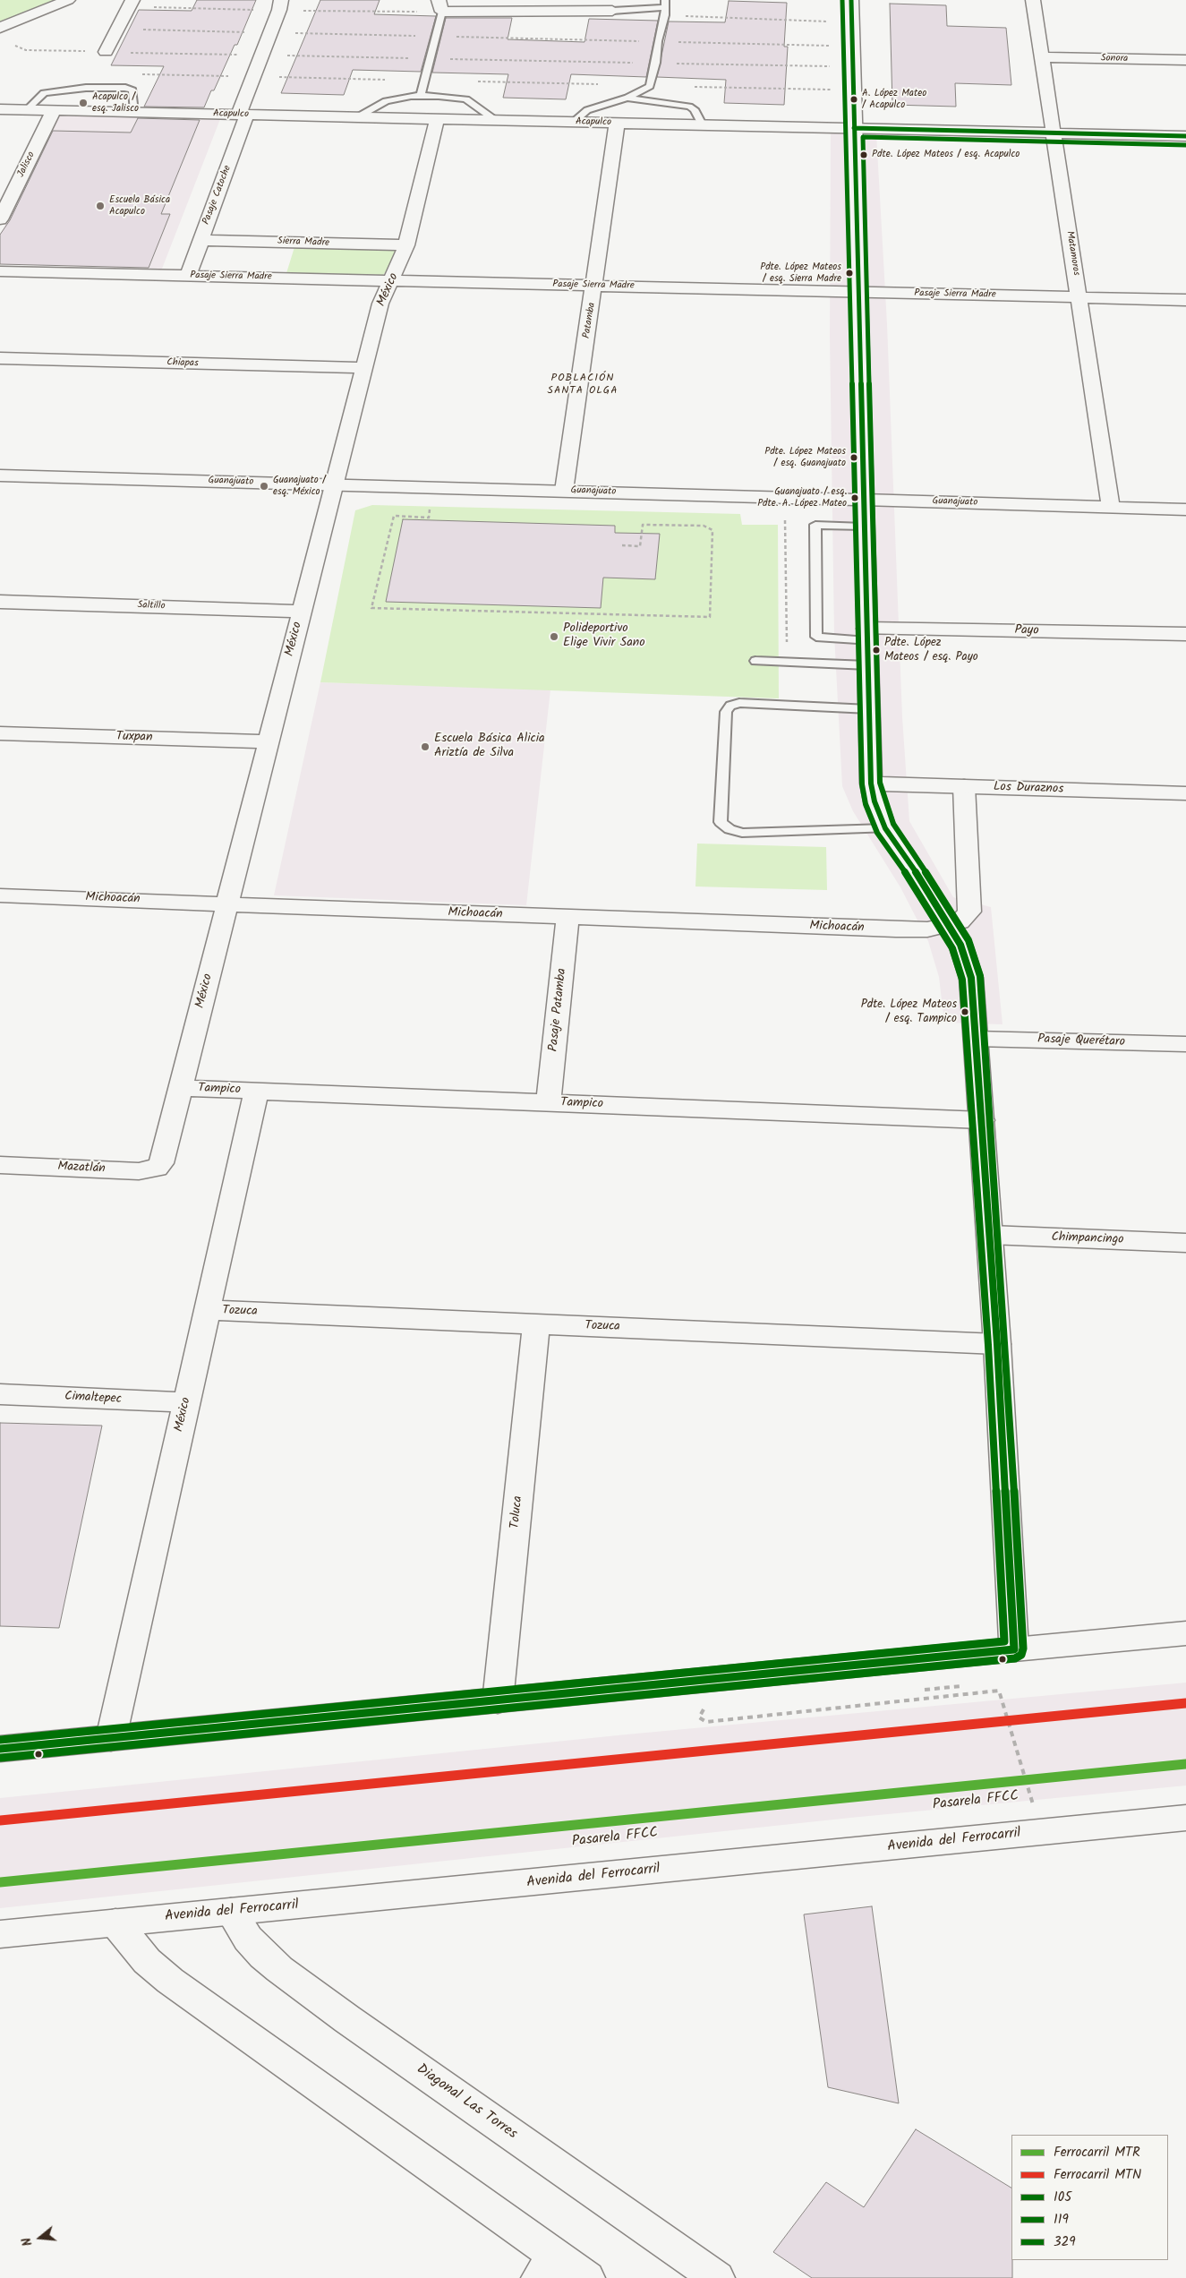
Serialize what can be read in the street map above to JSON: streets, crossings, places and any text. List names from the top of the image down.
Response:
{
  "streets": {
    "street": [
      "Sonora",
      "Acapulco",
      "Jalisco",
      "Pasaje Catoche",
      "Sierra Madre",
      "Matamoros",
      "Pasaje Sierra Madre",
      "México",
      "Patamba",
      "Chiapas",
      "Guanajuato",
      "Saltillo",
      "Payo",
      "Tuxpan",
      "Los Duraznos",
      "Michoacán",
      "Pasaje Patamba",
      "Pasaje Querétaro",
      "Tampico",
      "Mazatlán",
      "Chimpancingo",
      "Tozuca",
      "Cimaltepec",
      "Toluca",
      "Avenida del Ferrocarril",
      "Diagonal Las Torres"
    ],
    "path": ["Pasarela FFCC"]
  },
  "crossings": [
    ["Sonora", "Matamoros"],
    ["Acapulco", "Jalisco"],
    ["Acapulco", "Pasaje Catoche"],
    ["Acapulco", "Matamoros"],
    ["Acapulco", "México"],
    ["Acapulco", "Patamba"],
    ["Pasaje Catoche", "Sierra Madre"],
    ["Pasaje Catoche", "Pasaje Sierra Madre"],
    ["Sierra Madre", "México"],
    ["Matamoros", "Pasaje Sierra Madre"],
    ["Matamoros", "Guanajuato"],
    ["Pasaje Sierra Madre", "México"],
    ["Pasaje Sierra Madre", "Patamba"],
    ["México", "Chiapas"],
    ["México", "Guanajuato"],
    ["México", "Saltillo"],
    ["México", "Tuxpan"],
    ["México", "Michoacán"],
    ["México", "Tampico"],
    ["México", "Mazatlán"],
    ["México", "Tozuca"],
    ["México", "Cimaltepec"],
    ["Patamba", "Guanajuato"],
    ["Michoacán", "Pasaje Patamba"],
    ["Pasaje Patamba", "Tampico"],
    ["Tozuca", "Toluca"],
    ["Avenida del Ferrocarril", "Diagonal Las Torres"]
  ],
  "districts": ["POBLACIÓN SANTA OLGA"],
  "places": [
    "A. López Mateo / Acapulco",
    "Acapulco / esq. Jalisco",
    "Pdte. López Mateos / esq. Acapulco",
    "Escuela Básica Acapulco",
    "Pdte. López Mateos / esq. Sierra Madre",
    "Pdte. López Mateos / esq. Guanajuato",
    "Guanajuato / esq. México",
    "Guanajuato / esq. Pdte. A. López Mateo",
    "Polideportivo Elige Vivir Sano",
    "Pdte. López Mateos / esq. Payo",
    "Escuela Básica Alicia Ariztía de Silva",
    "Pdte. López Mateos / esq. Tampico"
  ],
  "lines": [
    "transit line I05",
    "transit line 329",
    "transit line 119",
    "rail line MTN",
    "rail line MTR"
  ],
  "legend": [
    "Ferrocarril MTR",
    "Ferrocarril MTN",
    "I05",
    "119",
    "329"
  ],
  "north": "left"
}
